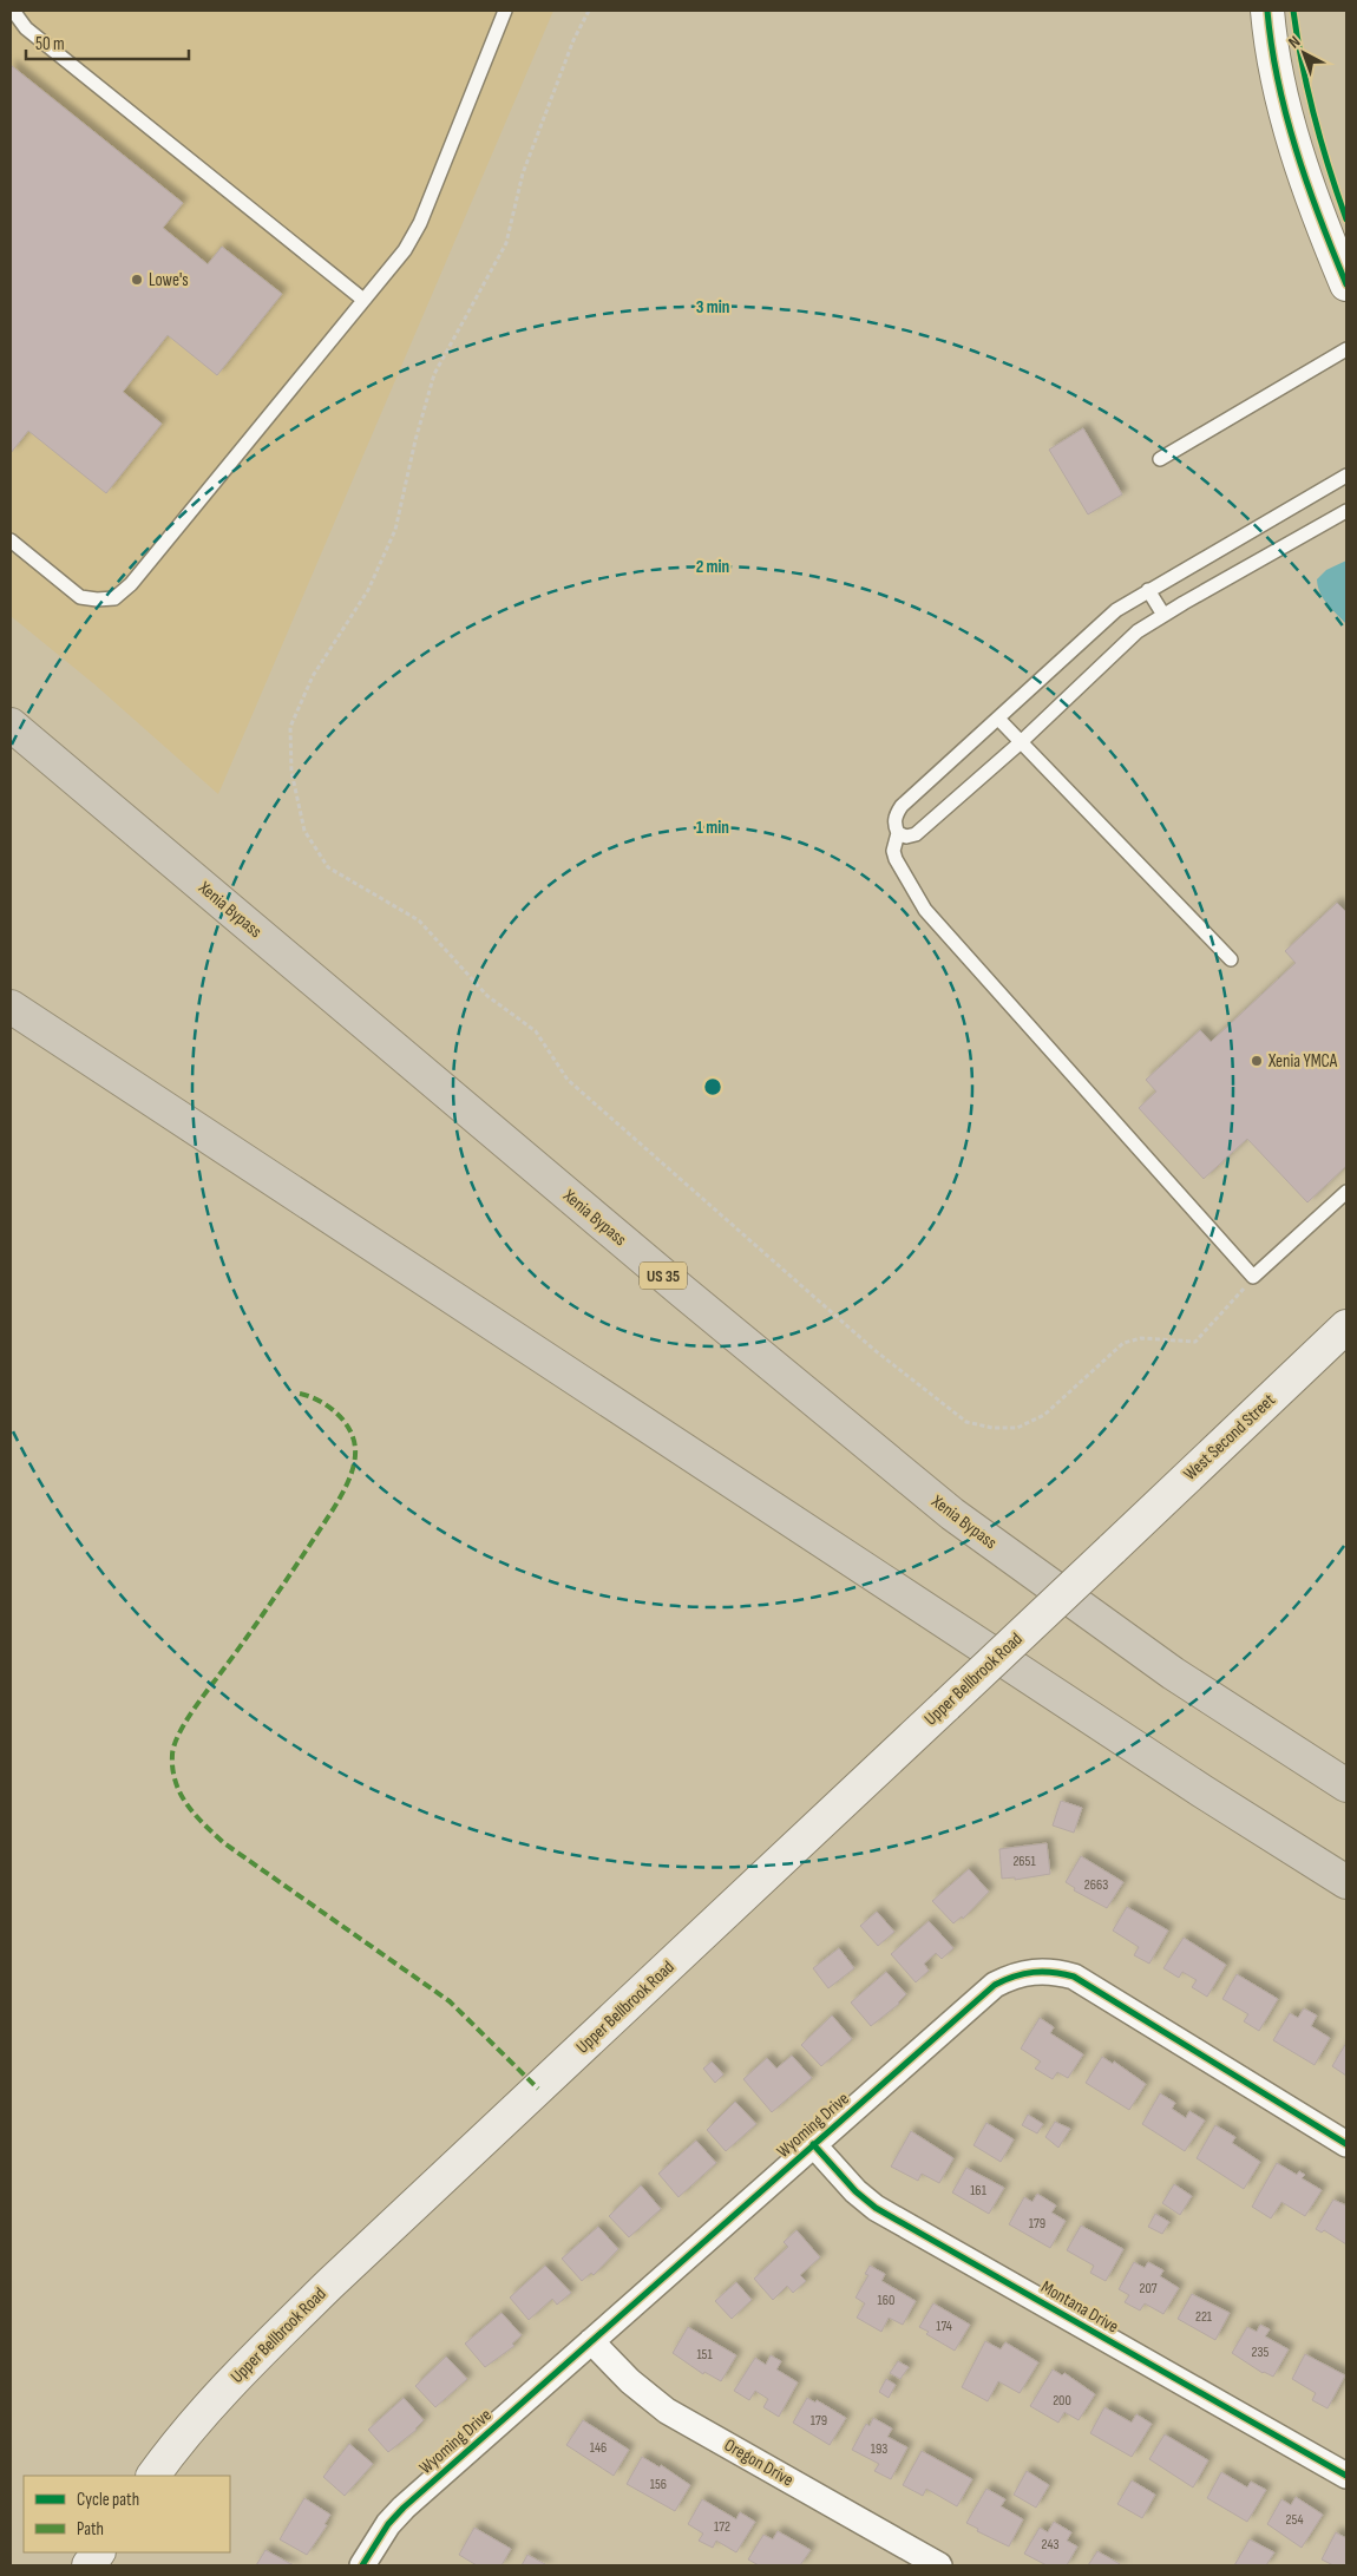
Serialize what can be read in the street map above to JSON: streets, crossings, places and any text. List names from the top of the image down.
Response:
{
  "streets": {
    "highway": ["Xenia Bypass", "US 35"],
    "main road": ["West Second Street", "Upper Bellbrook Road"],
    "street": ["Wyoming Drive", "Montana Drive", "Oregon Drive"]
  },
  "crossings": [
    ["West Second Street", "Upper Bellbrook Road"],
    ["Wyoming Drive", "Montana Drive"],
    ["Wyoming Drive", "Oregon Drive"]
  ],
  "places": ["Lowe's", "Xenia YMCA"],
  "house_numbers": [
    "2651",
    "2663",
    "161",
    "179",
    "207",
    "160",
    "221",
    "174",
    "235",
    "151",
    "200",
    "179",
    "146",
    "193",
    "156",
    "254",
    "172",
    "243"
  ],
  "legend": ["Cycle path", "Path"],
  "scale_bar": "50 m",
  "north": "top left",
  "rings": ["3 min", "2 min", "1 min"]
}
